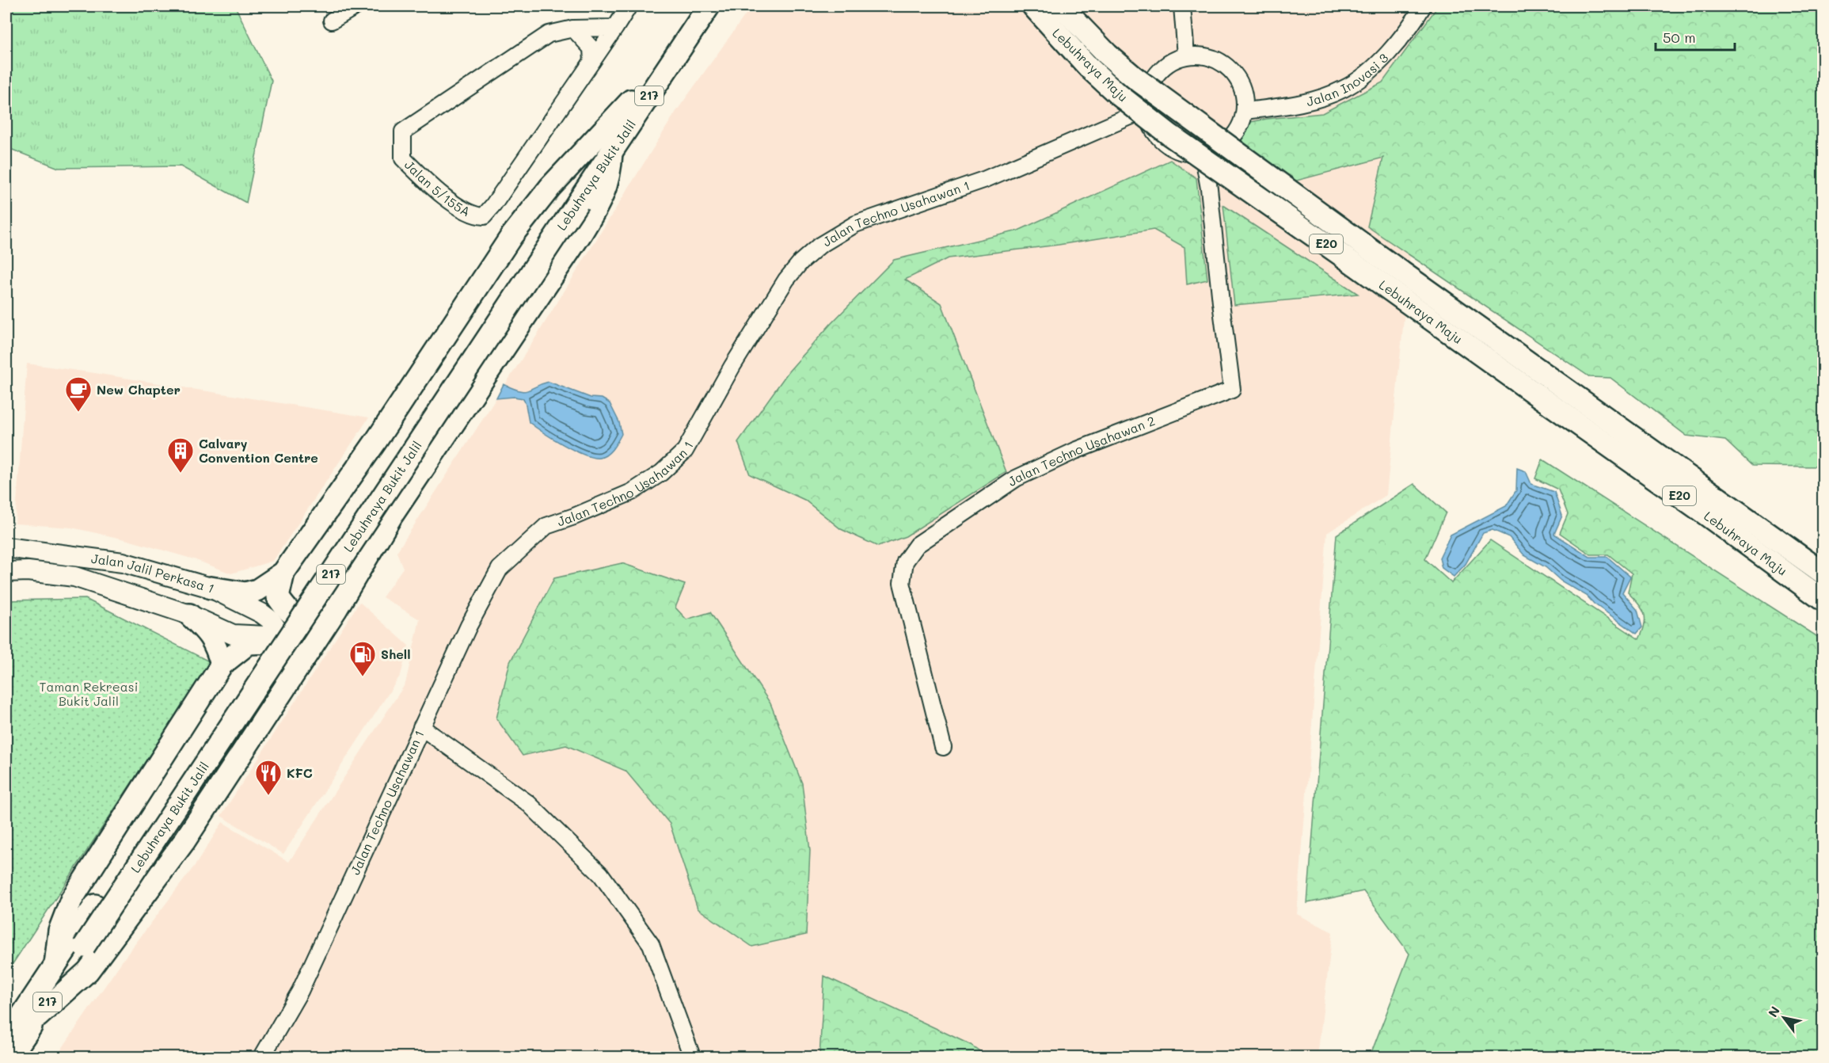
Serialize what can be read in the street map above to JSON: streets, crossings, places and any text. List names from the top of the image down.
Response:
{
  "streets": {
    "highway": [
      "Lebuhraya Maju",
      "217",
      "Lebuhraya Bukit Jalil",
      "E20"
    ],
    "main road": ["Jalan Jalil Perkasa 1"],
    "street": [
      "Jalan Inovasi 3",
      "Jalan 5/155A",
      "Jalan Techno Usahawan 1",
      "Jalan Techno Usahawan 2"
    ]
  },
  "crossings": [
    ["Jalan Inovasi 3", "Jalan Techno Usahawan 1"],
    ["Jalan Inovasi 3", "Jalan Techno Usahawan 2"],
    ["Jalan Techno Usahawan 1", "Jalan Techno Usahawan 2"]
  ],
  "parks": ["Taman Rekreasi Bukit Jalil"],
  "places": {
    "cafe": ["New Chapter"],
    "building": ["Calvary Convention Centre"],
    "fuel station": ["Shell"],
    "restaurant": ["KFC"]
  },
  "scale_bar": "50 m",
  "north": "top left"
}
